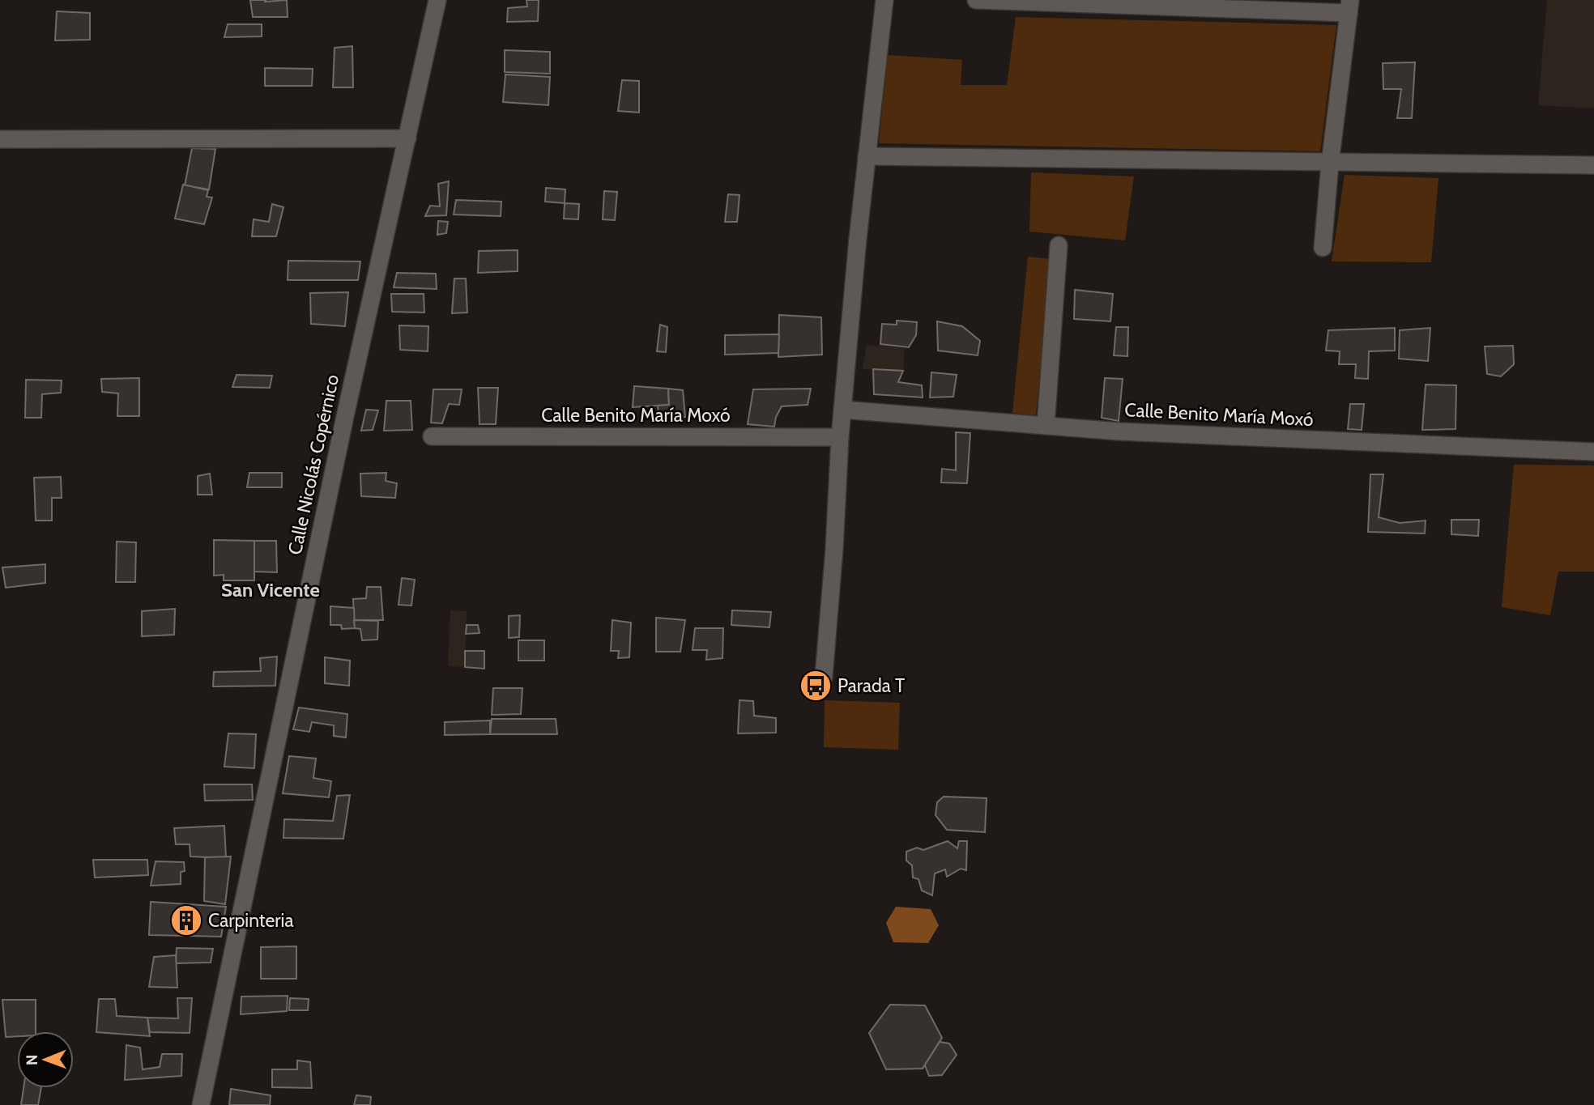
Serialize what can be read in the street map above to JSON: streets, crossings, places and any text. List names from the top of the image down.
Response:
{
  "streets": {
    "street": ["Calle Benito María Moxó", "Calle Nicolás Copérnico"]
  },
  "districts": ["San Vicente"],
  "places": {
    "bus stop": ["Parada T"],
    "building": ["Carpinteria"]
  },
  "north": "left"
}
